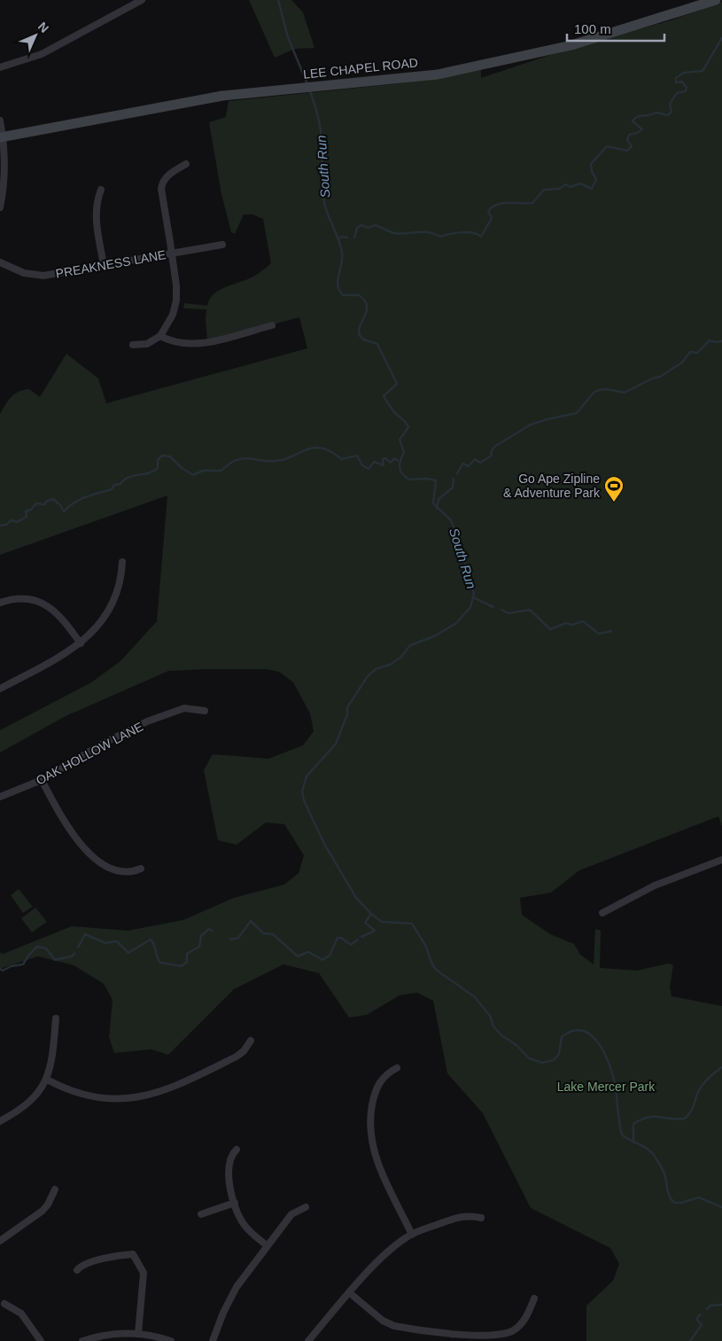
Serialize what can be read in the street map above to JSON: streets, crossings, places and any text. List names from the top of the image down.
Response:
{
  "streets": {
    "main road": ["LEE CHAPEL ROAD"],
    "street": ["PREAKNESS LANE", "OAK HOLLOW LANE"]
  },
  "water": ["South Run"],
  "parks": ["Lake Mercer Park"],
  "places": {
    "sports": ["Go Ape Zipline & Adventure Park"]
  },
  "scale_bar": "100 m",
  "north": "top right"
}
